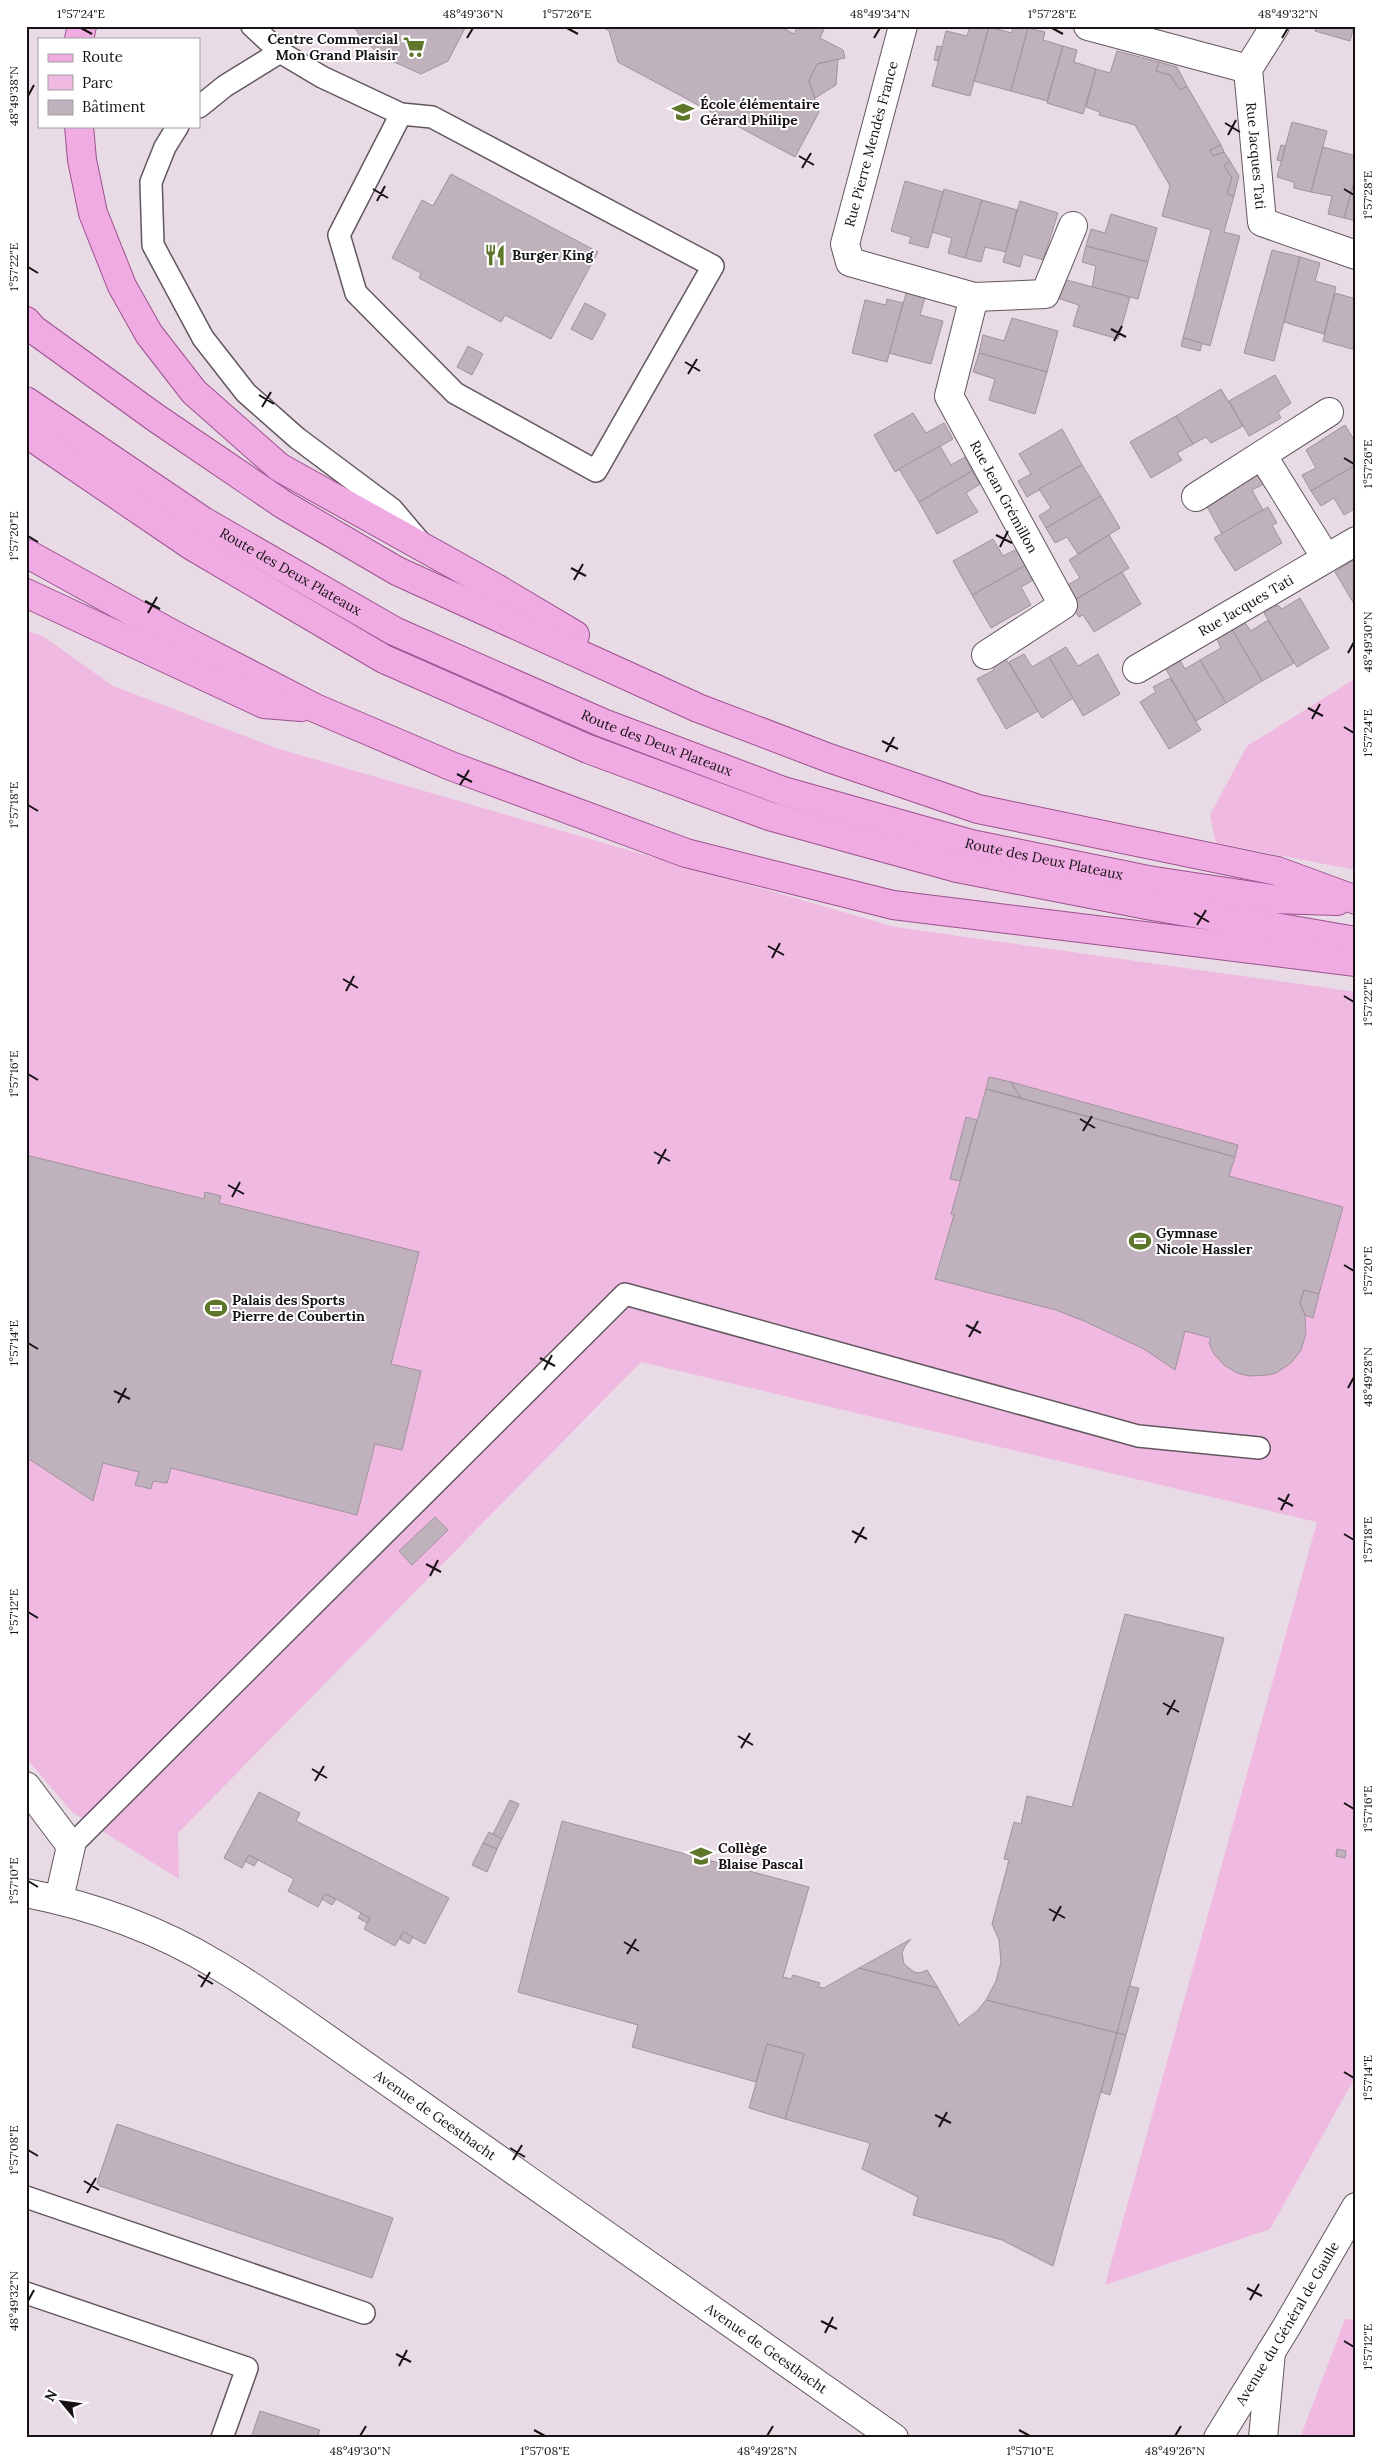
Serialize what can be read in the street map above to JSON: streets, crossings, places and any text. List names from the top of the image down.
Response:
{
  "streets": {
    "main road": ["Route des Deux Plateaux"],
    "street": [
      "Rue Pierre Mendès France",
      "Rue Jacques Tati",
      "Rue Jean Grémillon",
      "Avenue de Geesthacht",
      "Avenue du Général de Gaulle"
    ]
  },
  "crossings": [
    ["Rue Pierre Mendès France", "Rue Jean Grémillon"]
  ],
  "places": {
    "supermarket": ["Centre Commercial Mon Grand Plaisir"],
    "school or university": ["École élémentaire Gérard Philipe", "Collège Blaise Pascal"],
    "restaurant": ["Burger King"],
    "sports": ["Gymnase Nicole Hassler", "Palais des Sports Pierre de Coubertin"]
  },
  "legend": ["Route", "Parc", "Bâtiment"],
  "north": "top left",
  "coordinates": [
    "1°57'24\"E",
    "48°49'36\"N",
    "1°57'26\"E",
    "48°49'34\"N",
    "1°57'28\"E",
    "48°49'32\"N",
    "48°49'38\"N",
    "1°57'22\"E",
    "1°57'20\"E",
    "48°49'30\"N",
    "1°57'18\"E",
    "1°57'16\"E",
    "1°57'14\"E",
    "48°49'28\"N",
    "1°57'12\"E",
    "1°57'10\"E",
    "1°57'08\"E",
    "48°49'26\"N"
  ]
}
